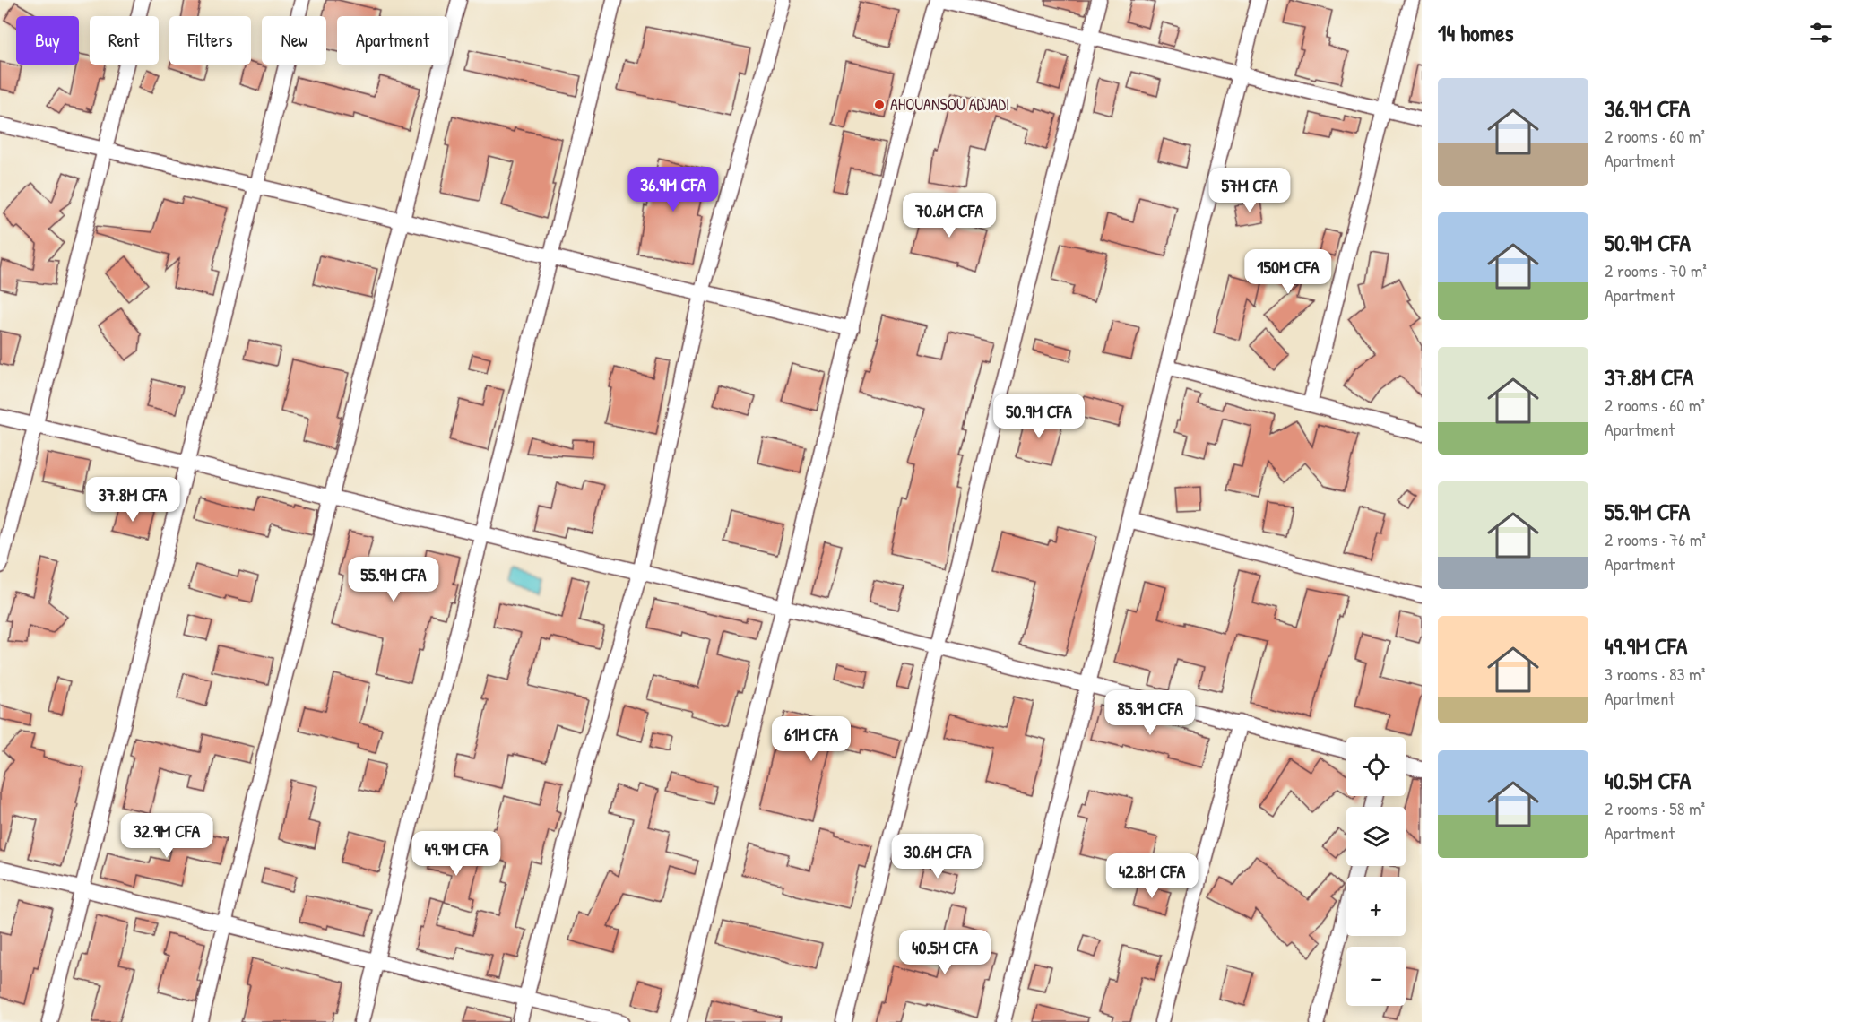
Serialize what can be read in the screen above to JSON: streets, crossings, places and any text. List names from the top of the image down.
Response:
{
  "places": ["AHOUANSOU ADJADI"],
  "page": {
    "heading": "14 homes",
    "chip": [
      "Buy",
      "Rent",
      "Filters",
      "New",
      "Apartment"
    ],
    "list": [
      {
        "name": "36.9M CFA",
        "note": "2 rooms · 60 m² · Apartment"
      },
      {
        "name": "50.9M CFA",
        "note": "2 rooms · 70 m² · Apartment"
      },
      {
        "name": "37.8M CFA",
        "note": "2 rooms · 60 m² · Apartment"
      },
      {
        "name": "55.9M CFA",
        "note": "2 rooms · 76 m² · Apartment"
      },
      {
        "name": "49.9M CFA",
        "note": "3 rooms · 83 m² · Apartment"
      },
      {
        "name": "40.5M CFA",
        "note": "2 rooms · 58 m² · Apartment"
      }
    ],
    "price": [
      "36.9M CFA",
      "57M CFA",
      "70.6M CFA",
      "150M CFA",
      "50.9M CFA",
      "37.8M CFA",
      "55.9M CFA",
      "85.9M CFA",
      "61M CFA",
      "32.9M CFA",
      "49.9M CFA",
      "30.6M CFA",
      "42.8M CFA",
      "40.5M CFA"
    ],
    "map_buttons": ["+", "−"]
  }
}
